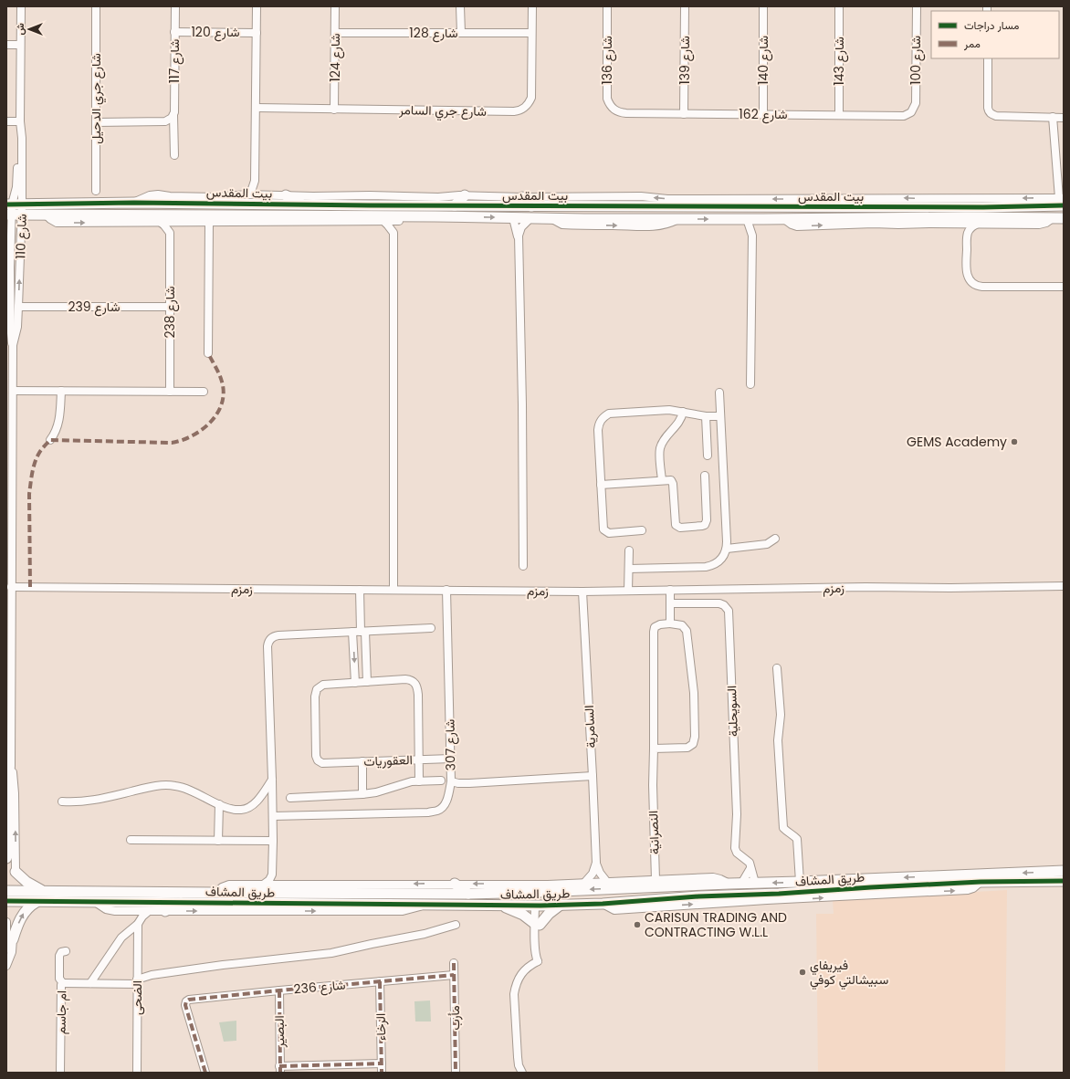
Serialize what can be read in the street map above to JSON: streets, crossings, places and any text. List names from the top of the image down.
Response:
{
  "streets": {
    "street": [
      "شارع 120",
      "شارع 128",
      "شارع 124",
      "شارع 136",
      "شارع 139",
      "شارع 140",
      "شارع 100",
      "شارع 117",
      "شارع 143",
      "شارع جري الدحيل",
      "شارع جري السامر",
      "شارع 162",
      "بيت المقدس",
      "شارع 110",
      "شارع 239",
      "شارع 238",
      "زمزم",
      "السويحلية",
      "السامرية",
      "شارع 307",
      "العقوريات",
      "النصرانية",
      "طريق المشاف",
      "شارع 236",
      "الضحى",
      "ام جاسم",
      "مأرب",
      "الرخاء",
      "البصير"
    ]
  },
  "crossings": [
    ["شارع 120", "شارع 117"],
    ["شارع 128", "شارع 124"],
    ["شارع 128", "شارع جري السامر"],
    ["شارع 124", "شارع جري السامر"],
    ["شارع 136", "شارع 162"],
    ["شارع 139", "شارع 162"],
    ["شارع 140", "شارع 162"],
    ["شارع 100", "شارع 162"],
    ["شارع 143", "شارع 162"],
    ["بيت المقدس", "شارع 110"],
    ["شارع 110", "شارع 239"],
    ["شارع 110", "زمزم"],
    ["شارع 239", "شارع 238"],
    ["زمزم", "السامرية"],
    ["زمزم", "شارع 307"],
    ["السويحلية", "طريق المشاف"],
    ["السامرية", "شارع 307"],
    ["السامرية", "طريق المشاف"],
    ["شارع 307", "العقوريات"],
    ["النصرانية", "طريق المشاف"],
    ["شارع 236", "مأرب"],
    ["شارع 236", "الرخاء"],
    ["شارع 236", "البصير"],
    ["الضحى", "ام جاسم"]
  ],
  "places": ["GEMS Academy", "CARISUN TRADING AND CONTRACTING W.L.L", "فيريفاي سبيشالتي كوفي"],
  "legend": ["مسار دراجات", "ممر"],
  "north": "left"
}
